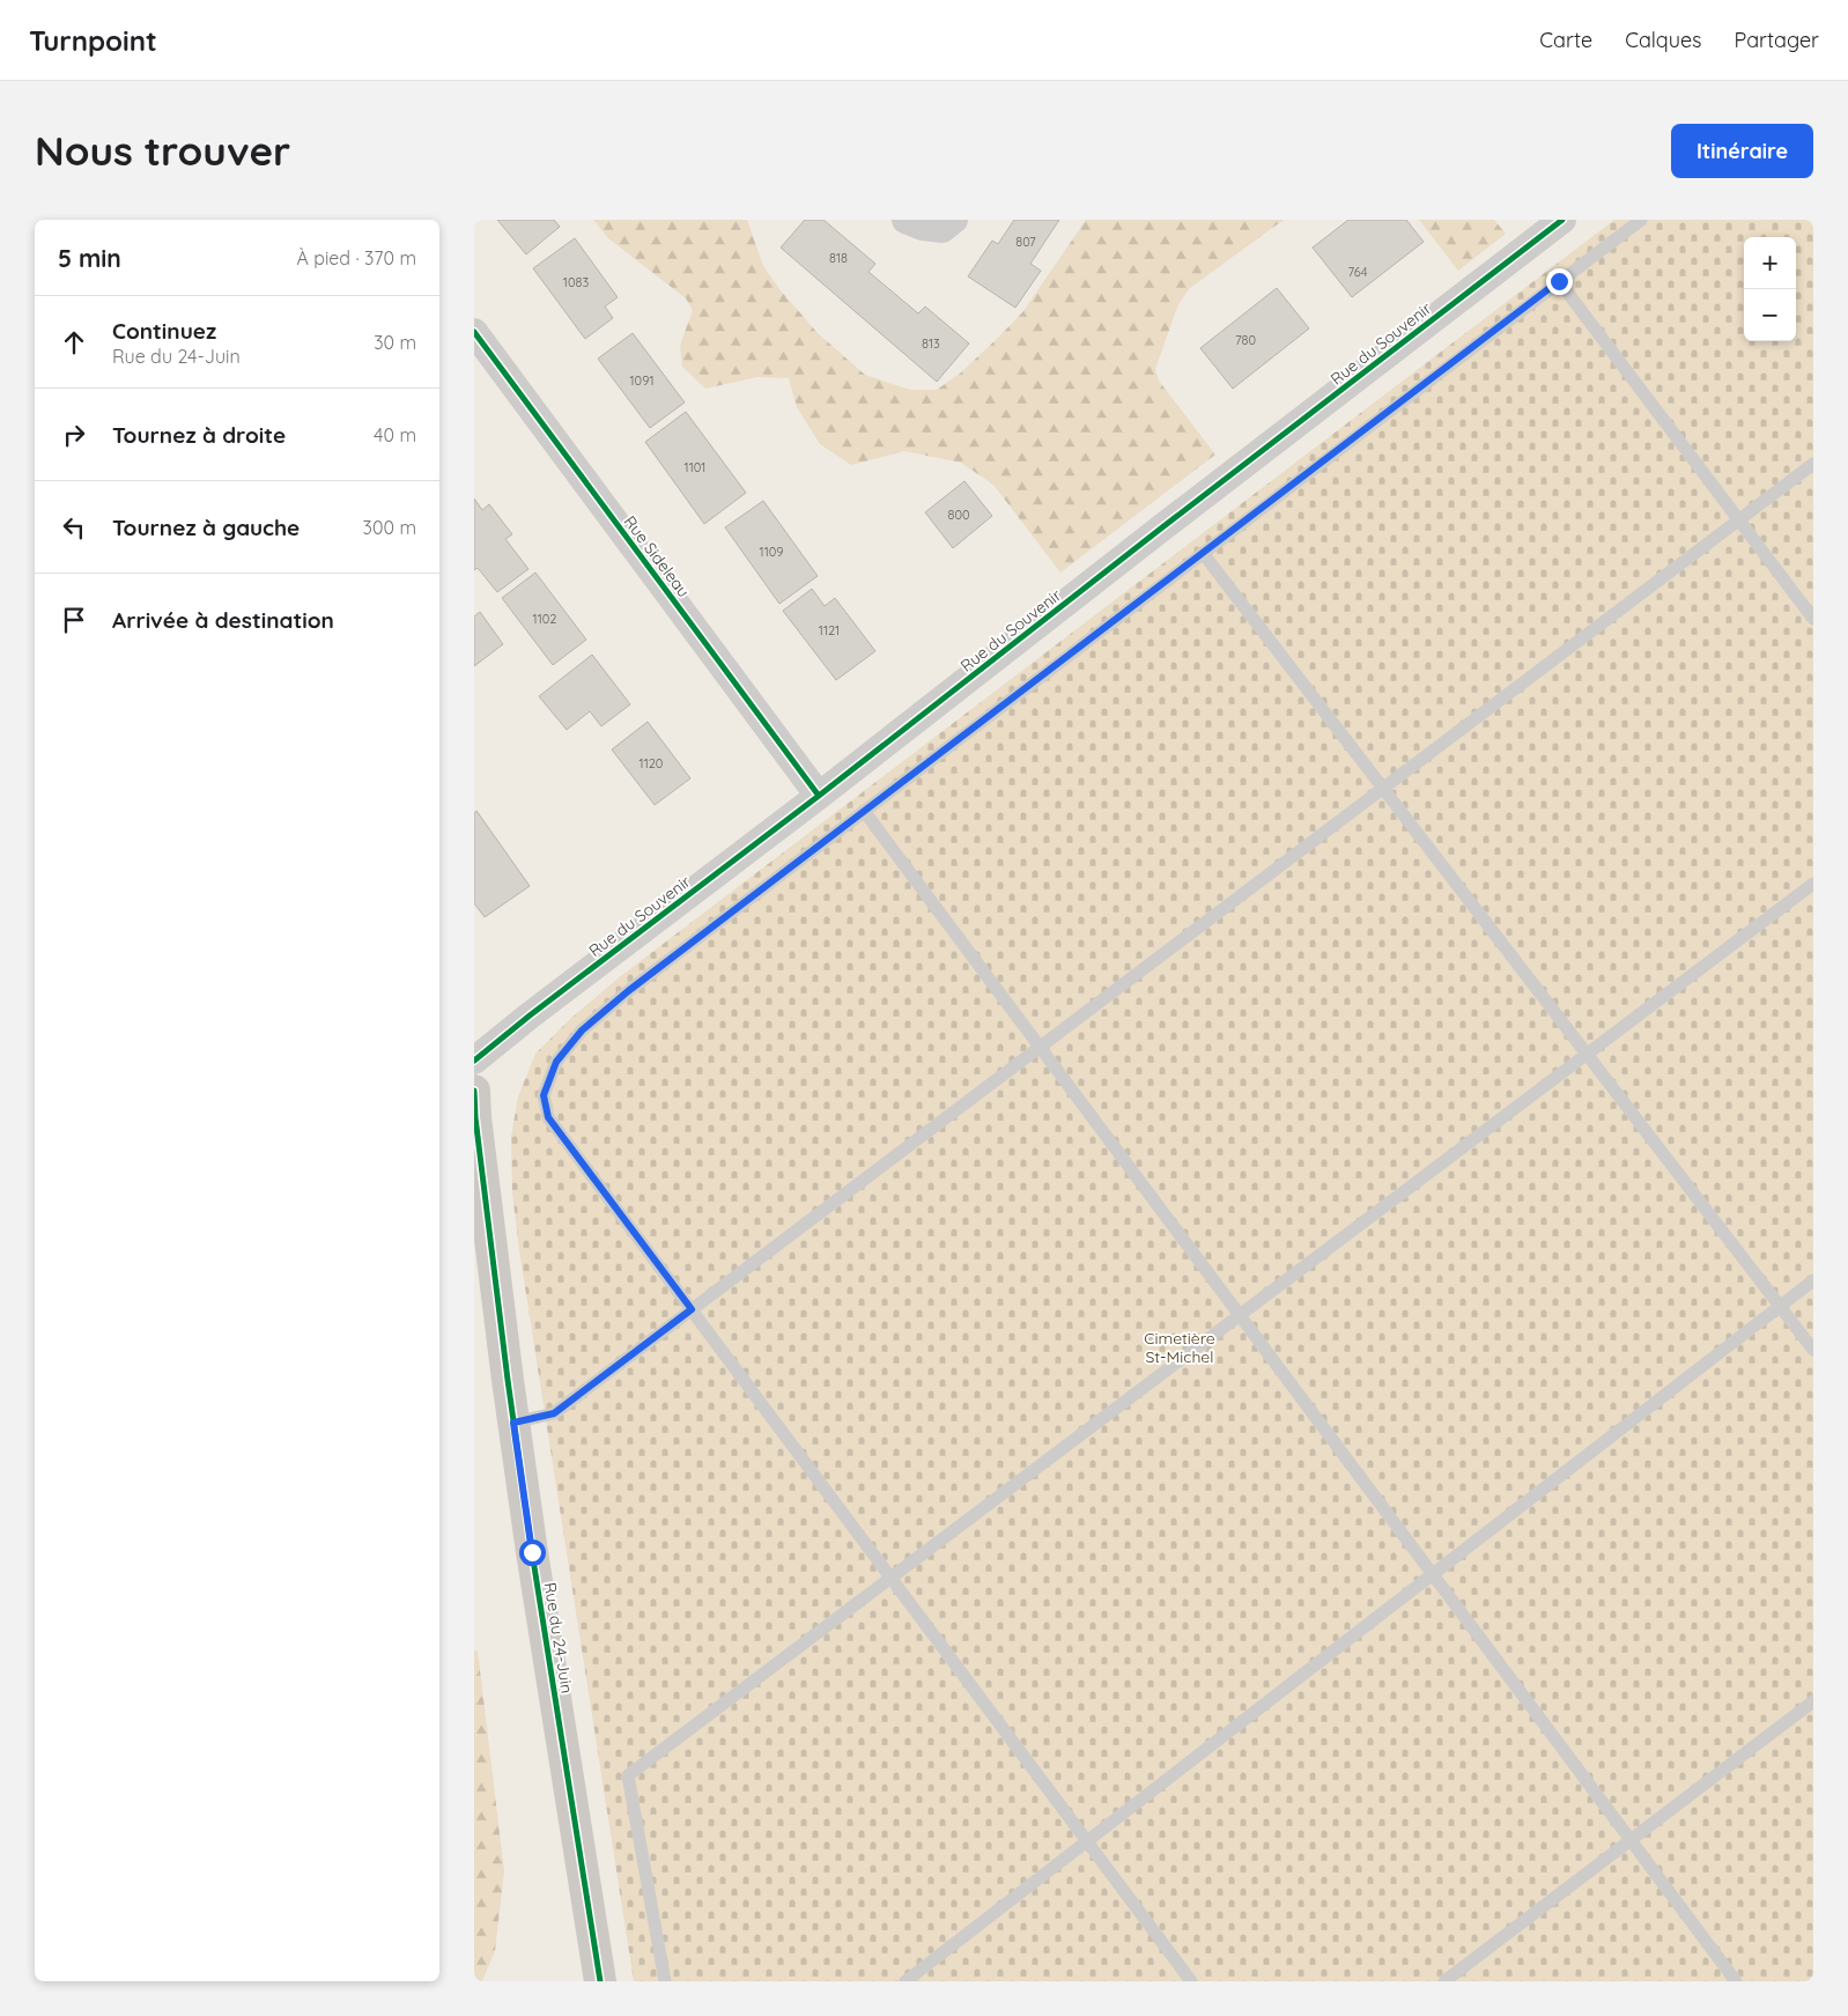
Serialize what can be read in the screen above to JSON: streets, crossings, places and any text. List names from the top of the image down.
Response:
{
  "streets": {
    "street": ["Rue du Souvenir", "Rue Sideleau", "Rue du 24-Juin"]
  },
  "crossings": [
    ["Rue du Souvenir", "Rue Sideleau"]
  ],
  "parks": ["Cimetière St-Michel"],
  "house_numbers": [
    "807",
    "818",
    "764",
    "1083",
    "780",
    "813",
    "1091",
    "1101",
    "800",
    "1109",
    "1102",
    "1121",
    "1120"
  ],
  "page": {
    "header": "Turnpoint",
    "nav": ["Carte", "Calques", "Partager"],
    "buttons": "Itinéraire",
    "title": "Nous trouver",
    "heading": ["5 min", "À pied · 370 m"],
    "map_buttons": ["+", "−"],
    "list": [
      ["Continuez", "Rue du 24-Juin", "30 m"],
      ["Tournez à droite", "40 m"],
      ["Tournez à gauche", "300 m"],
      "Arrivée à destination"
    ]
  }
}
